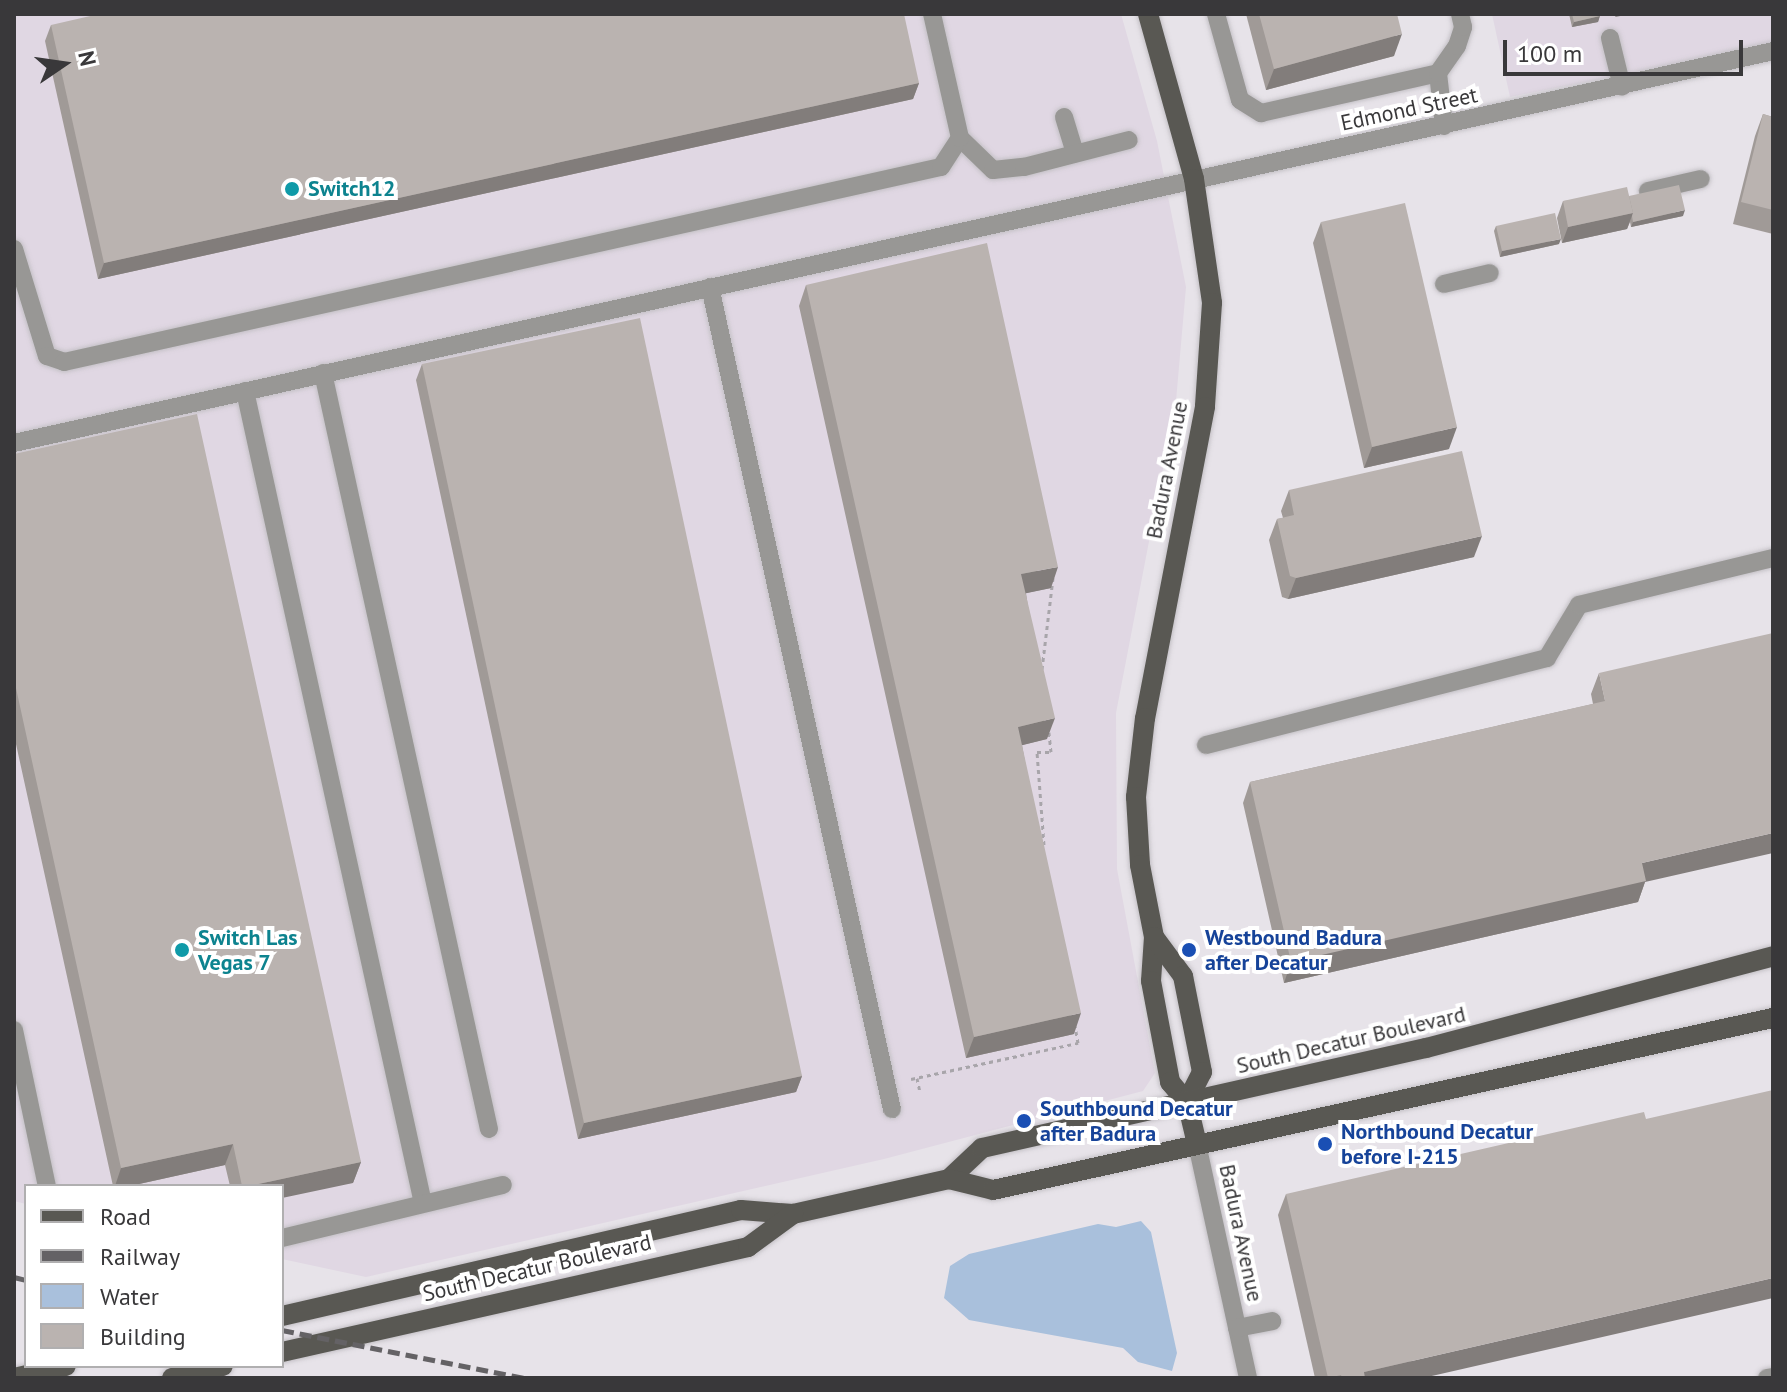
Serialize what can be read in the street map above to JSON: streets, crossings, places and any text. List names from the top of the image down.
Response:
{
  "streets": {
    "main road": ["Badura Avenue", "South Decatur Boulevard"],
    "street": ["Edmond Street"]
  },
  "crossings": [
    ["Edmond Street", "Badura Avenue"],
    ["Badura Avenue", "South Decatur Boulevard"]
  ],
  "places": [
    "Switch12",
    "Switch Las Vegas 7",
    "Westbound Badura after Decatur",
    "Southbound Decatur after Badura",
    "Northbound Decatur before I-215"
  ],
  "legend": [
    "Road",
    "Railway",
    "Water",
    "Building"
  ],
  "scale_bar": "100 m",
  "north": "right"
}
